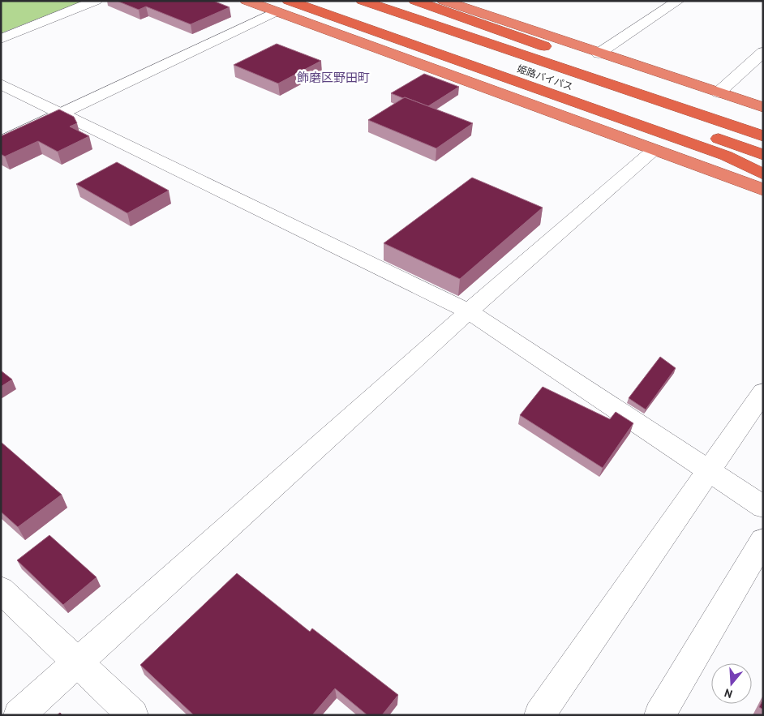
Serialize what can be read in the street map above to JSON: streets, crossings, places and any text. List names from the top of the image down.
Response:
{
  "streets": {
    "highway": ["姫路バイパス"]
  },
  "districts": ["飾磨区野田町"],
  "north": "bottom"
}
